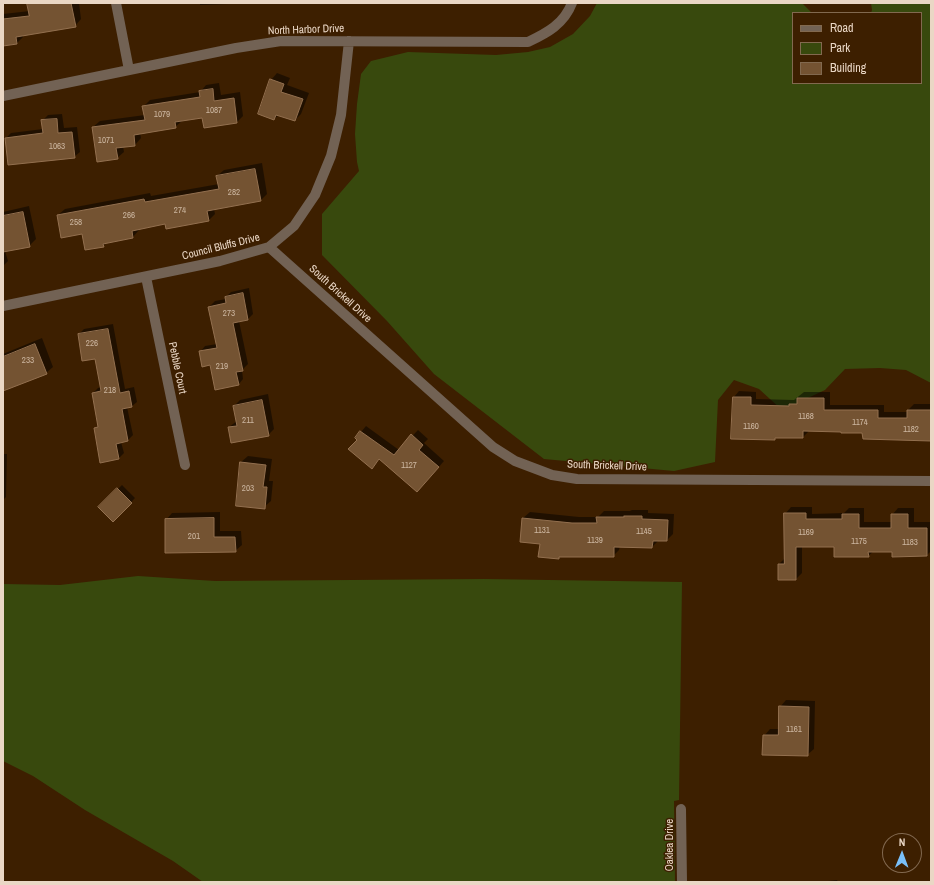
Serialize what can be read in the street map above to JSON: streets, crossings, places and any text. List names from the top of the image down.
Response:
{
  "streets": {
    "street": [
      "North Harbor Drive",
      "Council Bluffs Drive",
      "South Brickell Drive",
      "Pebble Court",
      "Oaklea Drive"
    ]
  },
  "crossings": [
    ["North Harbor Drive", "Council Bluffs Drive"],
    ["Council Bluffs Drive", "South Brickell Drive"],
    ["Council Bluffs Drive", "Pebble Court"]
  ],
  "house_numbers": [
    "1087",
    "1079",
    "1071",
    "1063",
    "282",
    "274",
    "266",
    "258",
    "273",
    "226",
    "233",
    "219",
    "218",
    "1168",
    "211",
    "1174",
    "1160",
    "1182",
    "1127",
    "203",
    "1131",
    "1145",
    "1169",
    "201",
    "1139",
    "1175",
    "1183",
    "1161"
  ],
  "legend": ["Road", "Park", "Building"],
  "north": "top"
}
